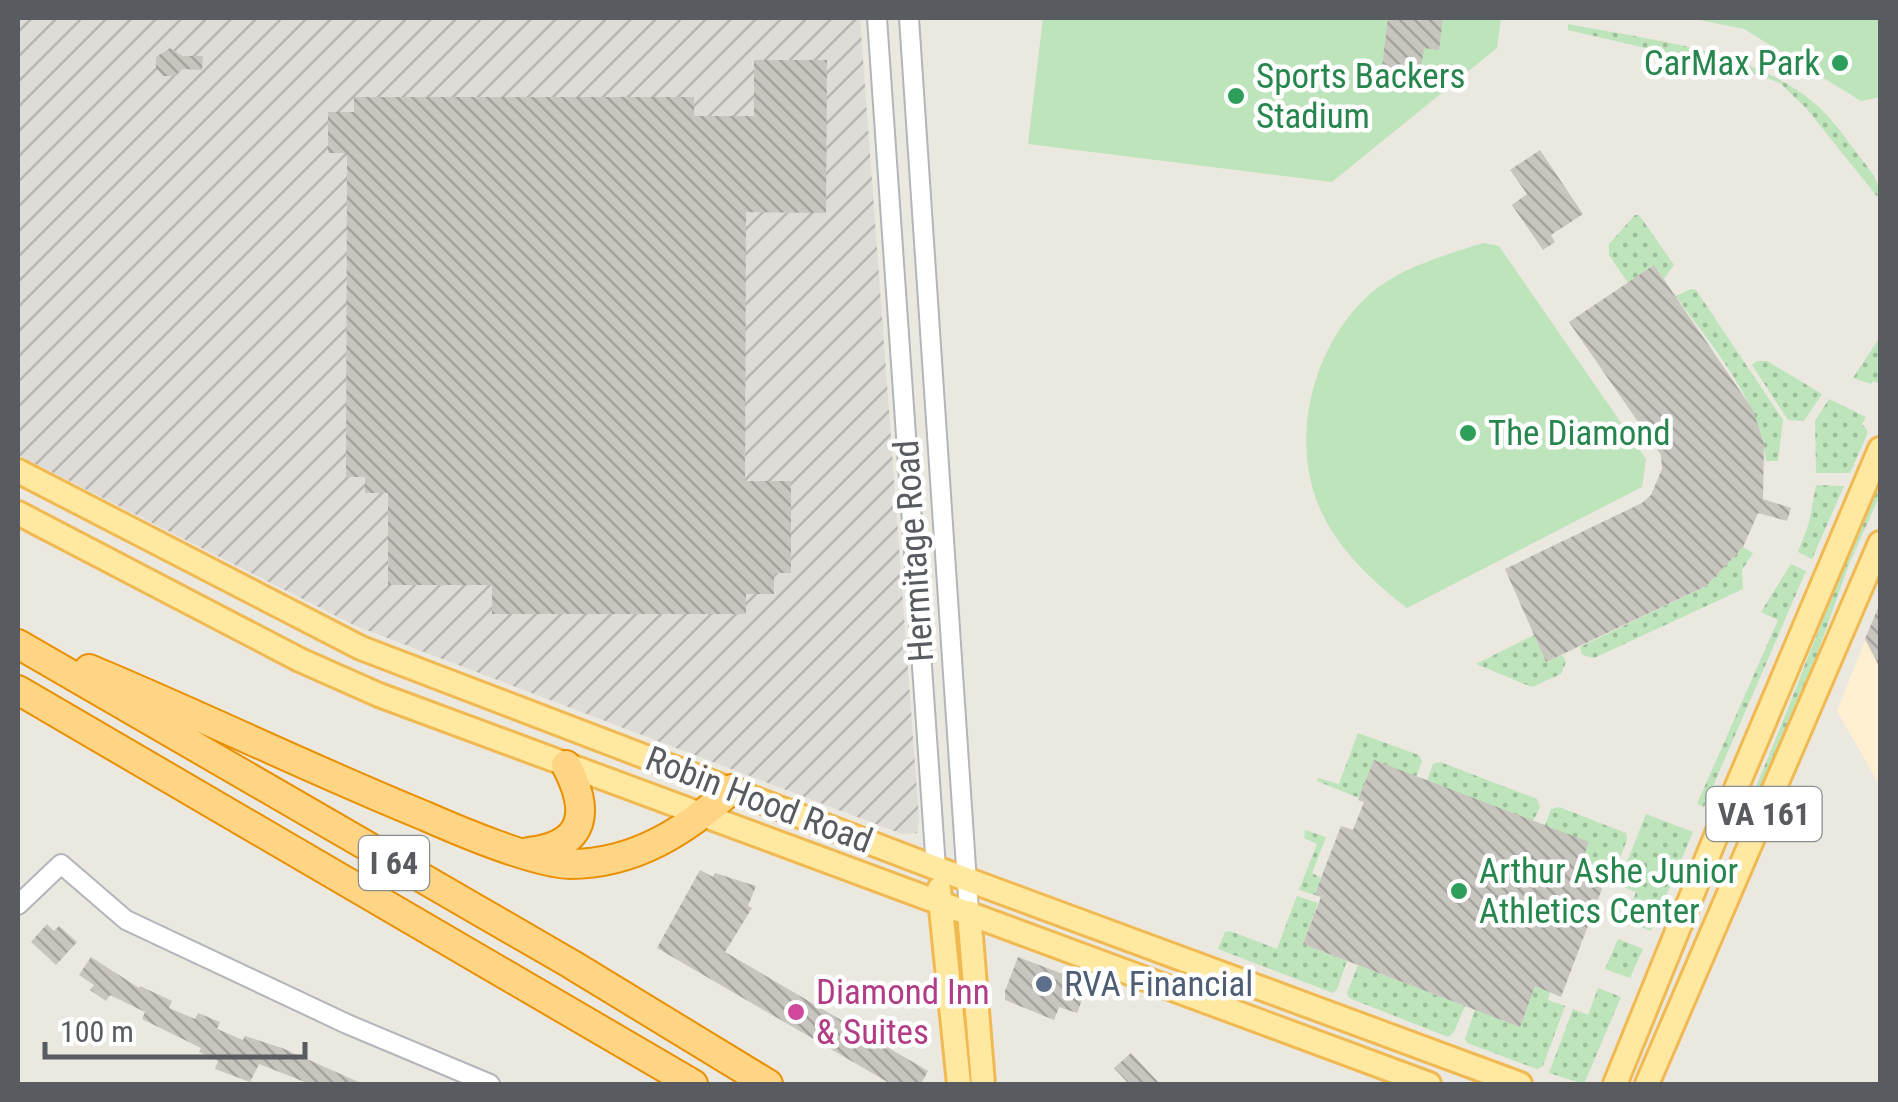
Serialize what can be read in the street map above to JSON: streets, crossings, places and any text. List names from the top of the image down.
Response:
{
  "streets": {
    "highway": ["I 64"],
    "main road": ["Hermitage Road", "Robin Hood Road", "VA 161"]
  },
  "crossings": [
    ["Hermitage Road", "Robin Hood Road"]
  ],
  "places": [
    "CarMax Park",
    "Sports Backers Stadium",
    "The Diamond",
    "Arthur Ashe Junior Athletics Center",
    "RVA Financial",
    "Diamond Inn & Suites"
  ],
  "scale_bar": "100 m"
}
